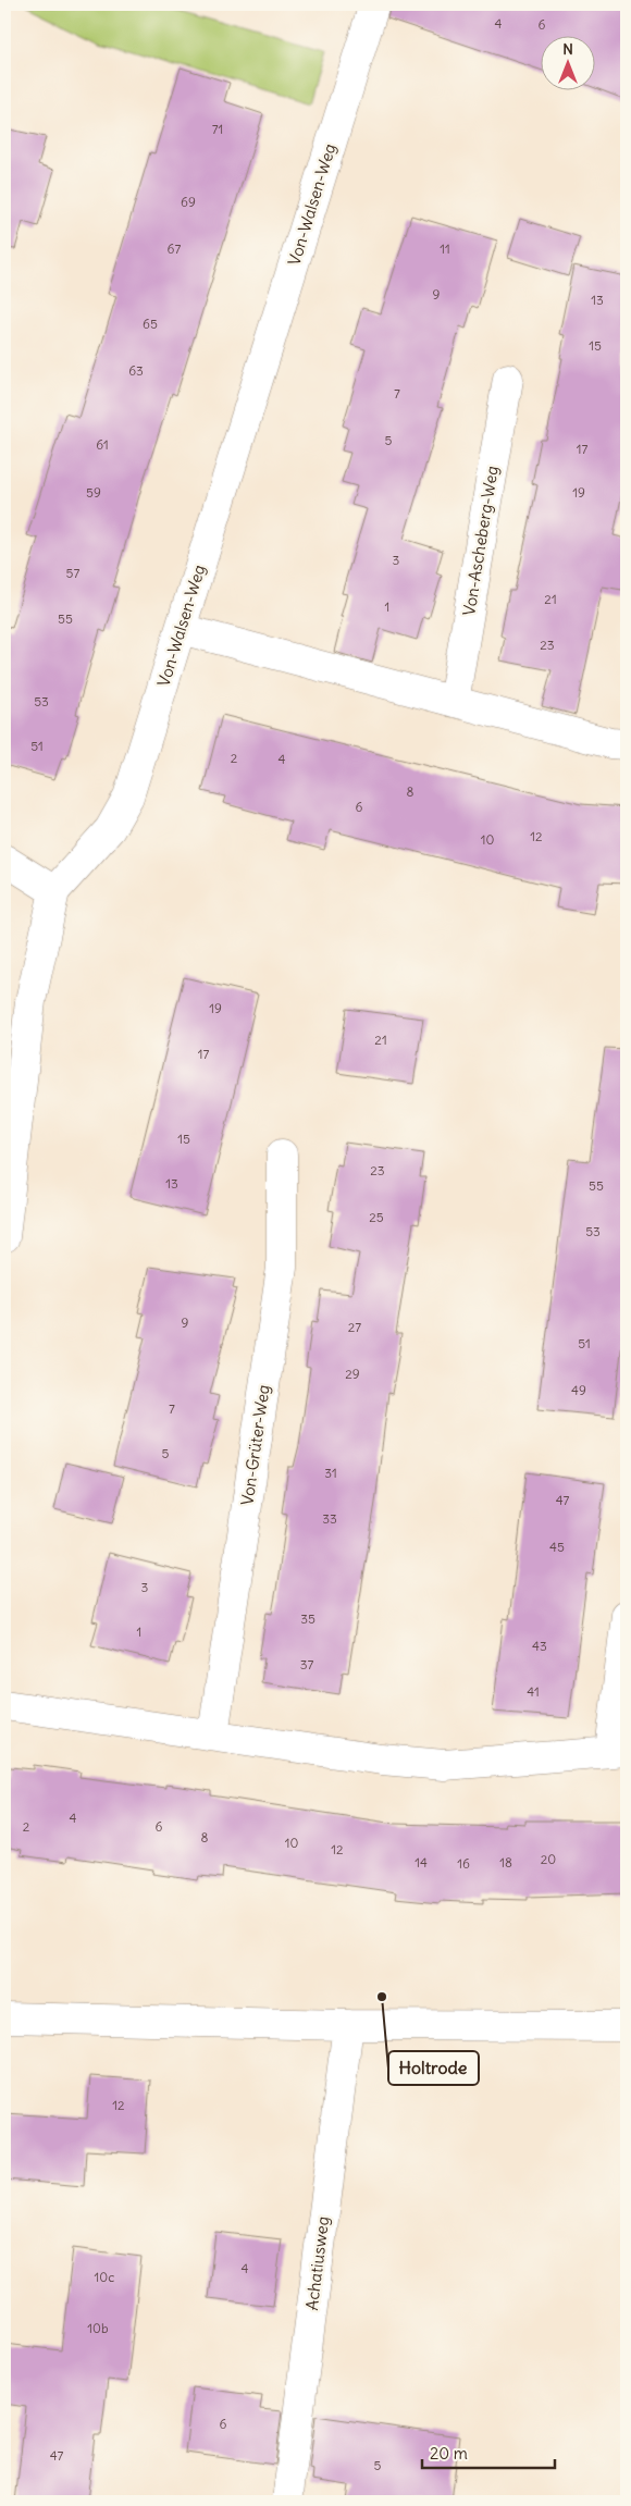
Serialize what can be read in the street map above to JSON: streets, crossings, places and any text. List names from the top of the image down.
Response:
{
  "streets": {
    "street": [
      "Von-Walsen-Weg",
      "Von-Ascheberg-Weg",
      "Von-Grüter-Weg",
      "Achatiusweg"
    ]
  },
  "places": ["Holtrode"],
  "house_numbers": [
    "4",
    "6",
    "71",
    "69",
    "67",
    "11",
    "9",
    "13",
    "65",
    "15",
    "63",
    "7",
    "5",
    "61",
    "17",
    "59",
    "19",
    "3",
    "57",
    "21",
    "1",
    "55",
    "23",
    "53",
    "51",
    "2",
    "4",
    "8",
    "6",
    "12",
    "10",
    "19",
    "21",
    "17",
    "15",
    "23",
    "13",
    "55",
    "25",
    "53",
    "9",
    "27",
    "51",
    "29",
    "49",
    "7",
    "5",
    "31",
    "47",
    "33",
    "45",
    "3",
    "35",
    "1",
    "43",
    "37",
    "41",
    "4",
    "2",
    "6",
    "8",
    "10",
    "12",
    "20",
    "14",
    "18",
    "16",
    "12",
    "4",
    "10c",
    "10b",
    "6",
    "47",
    "5"
  ],
  "scale_bar": "20 m",
  "north": "top"
}
